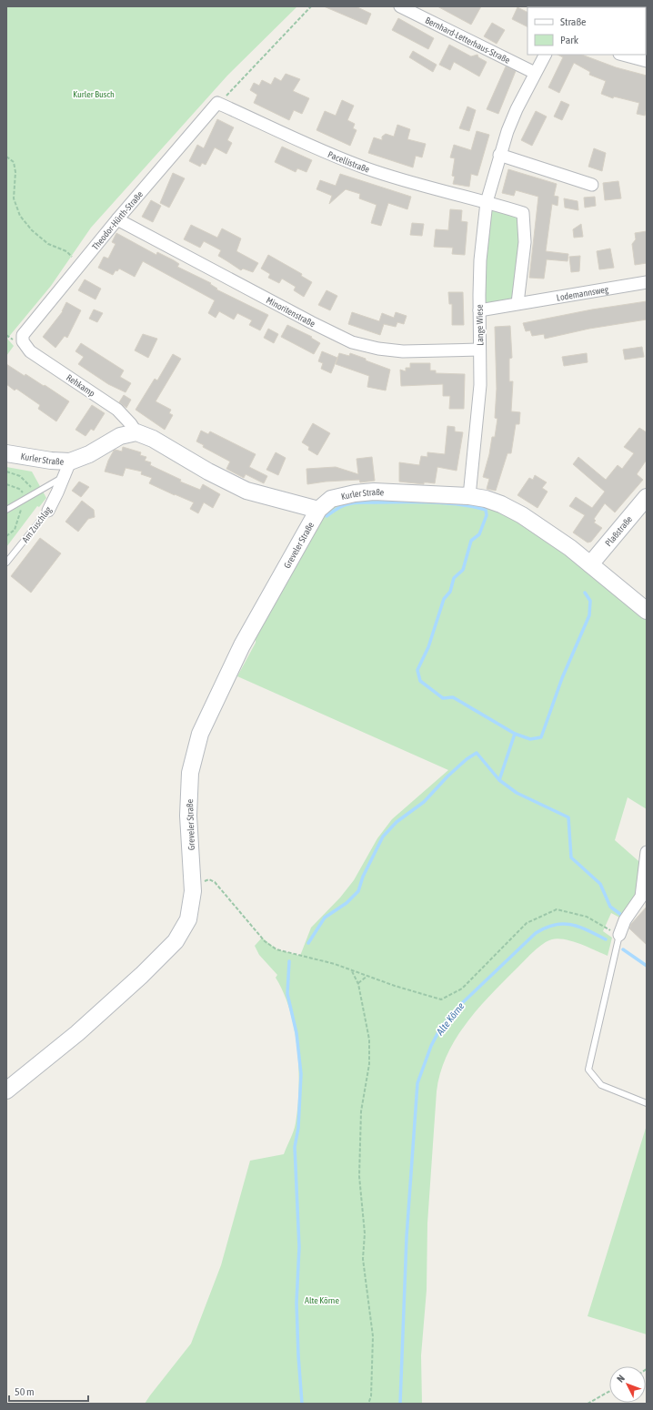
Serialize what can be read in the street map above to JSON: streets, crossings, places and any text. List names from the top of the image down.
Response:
{
  "streets": {
    "street": [
      "Bernhard-Letterhaus-Straße",
      "Pacellistraße",
      "Theodor-Hürth-Straße",
      "Lodemannsweg",
      "Minoritenstraße",
      "Lange Wiese",
      "Rehkamp",
      "Kurler Straße",
      "Am Zuschlag",
      "Plaßstraße",
      "Greveler Straße"
    ]
  },
  "crossings": [
    ["Bernhard-Letterhaus-Straße", "Lange Wiese"],
    ["Pacellistraße", "Theodor-Hürth-Straße"],
    ["Pacellistraße", "Lange Wiese"],
    ["Theodor-Hürth-Straße", "Minoritenstraße"],
    ["Theodor-Hürth-Straße", "Rehkamp"],
    ["Lodemannsweg", "Lange Wiese"],
    ["Minoritenstraße", "Lange Wiese"],
    ["Lange Wiese", "Kurler Straße"],
    ["Rehkamp", "Kurler Straße"],
    ["Kurler Straße", "Am Zuschlag"],
    ["Kurler Straße", "Plaßstraße"],
    ["Kurler Straße", "Greveler Straße"]
  ],
  "water": ["Alte Körne"],
  "parks": ["Kurler Busch", "Alte Körne"],
  "legend": ["Straße", "Park"],
  "scale_bar": "50 m",
  "north": "top left"
}
